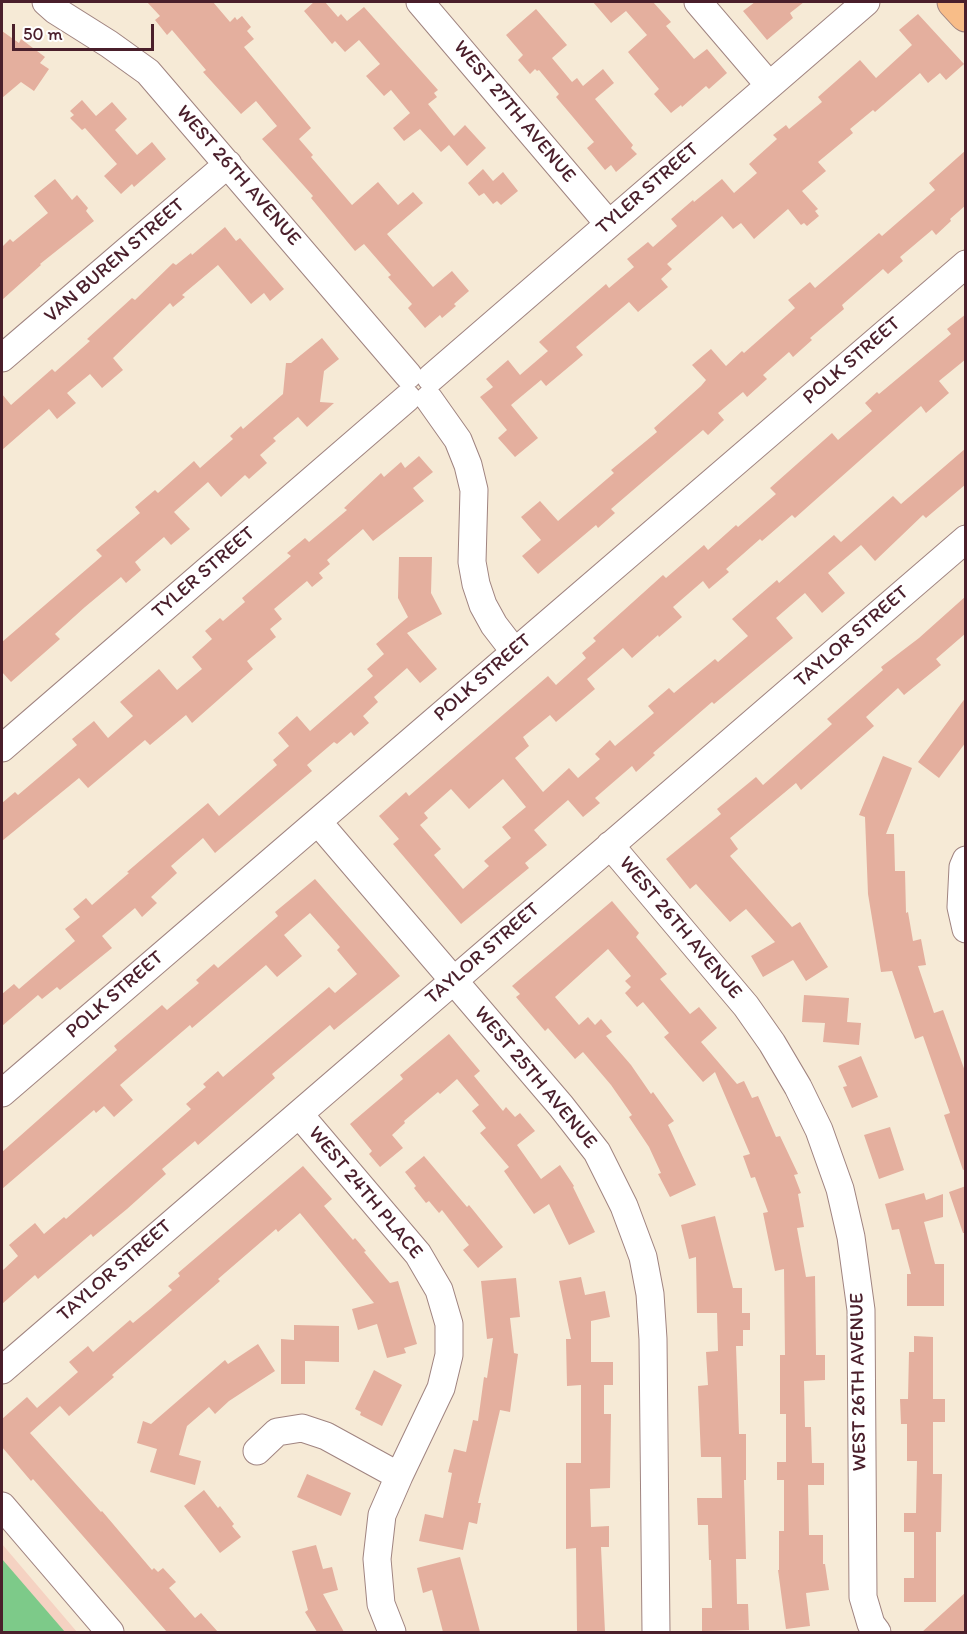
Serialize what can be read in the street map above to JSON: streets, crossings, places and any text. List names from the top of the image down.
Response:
{
  "streets": {
    "street": [
      "WEST 27TH AVENUE",
      "WEST 26TH AVENUE",
      "TYLER STREET",
      "VAN BUREN STREET",
      "POLK STREET",
      "TAYLOR STREET",
      "WEST 25TH AVENUE",
      "WEST 24TH PLACE"
    ]
  },
  "crossings": [
    ["WEST 27TH AVENUE", "TYLER STREET"],
    ["WEST 26TH AVENUE", "TYLER STREET"],
    ["WEST 26TH AVENUE", "VAN BUREN STREET"],
    ["WEST 26TH AVENUE", "POLK STREET"],
    ["WEST 26TH AVENUE", "TAYLOR STREET"],
    ["POLK STREET", "WEST 25TH AVENUE"],
    ["TAYLOR STREET", "WEST 25TH AVENUE"],
    ["TAYLOR STREET", "WEST 24TH PLACE"]
  ],
  "scale_bar": "50 m"
}
